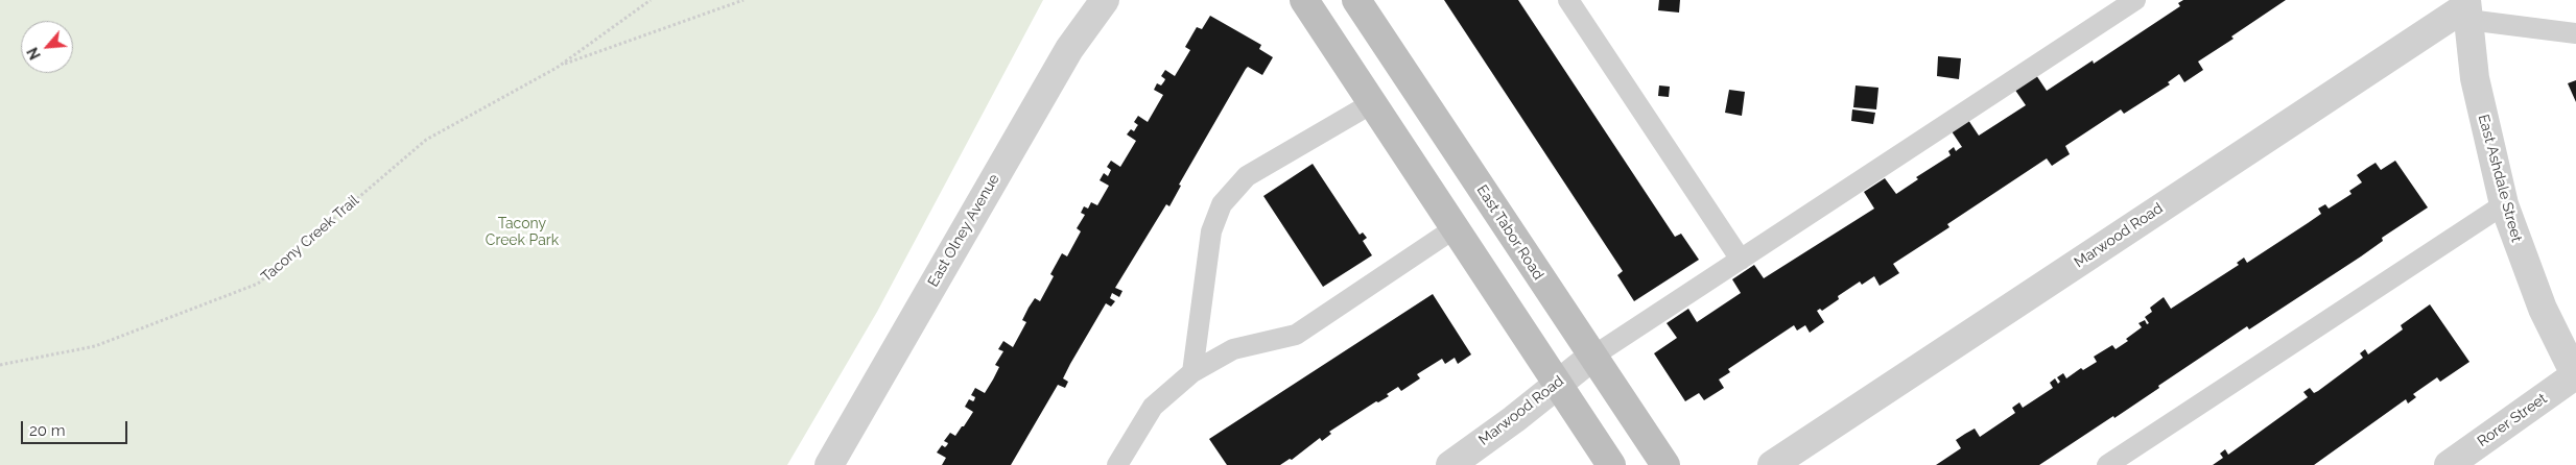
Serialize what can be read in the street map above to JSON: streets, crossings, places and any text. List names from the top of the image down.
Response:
{
  "streets": {
    "street": [
      "East Ashdale Street",
      "East Olney Avenue",
      "East Tabor Road",
      "Marwood Road",
      "Rorer Street"
    ],
    "path": ["Tacony Creek Trail"]
  },
  "crossings": [
    ["East Ashdale Street", "Marwood Road"],
    ["East Ashdale Street", "Rorer Street"],
    ["East Tabor Road", "Marwood Road"]
  ],
  "parks": ["Tacony Creek Park"],
  "scale_bar": "20 m",
  "north": "bottom left"
}
